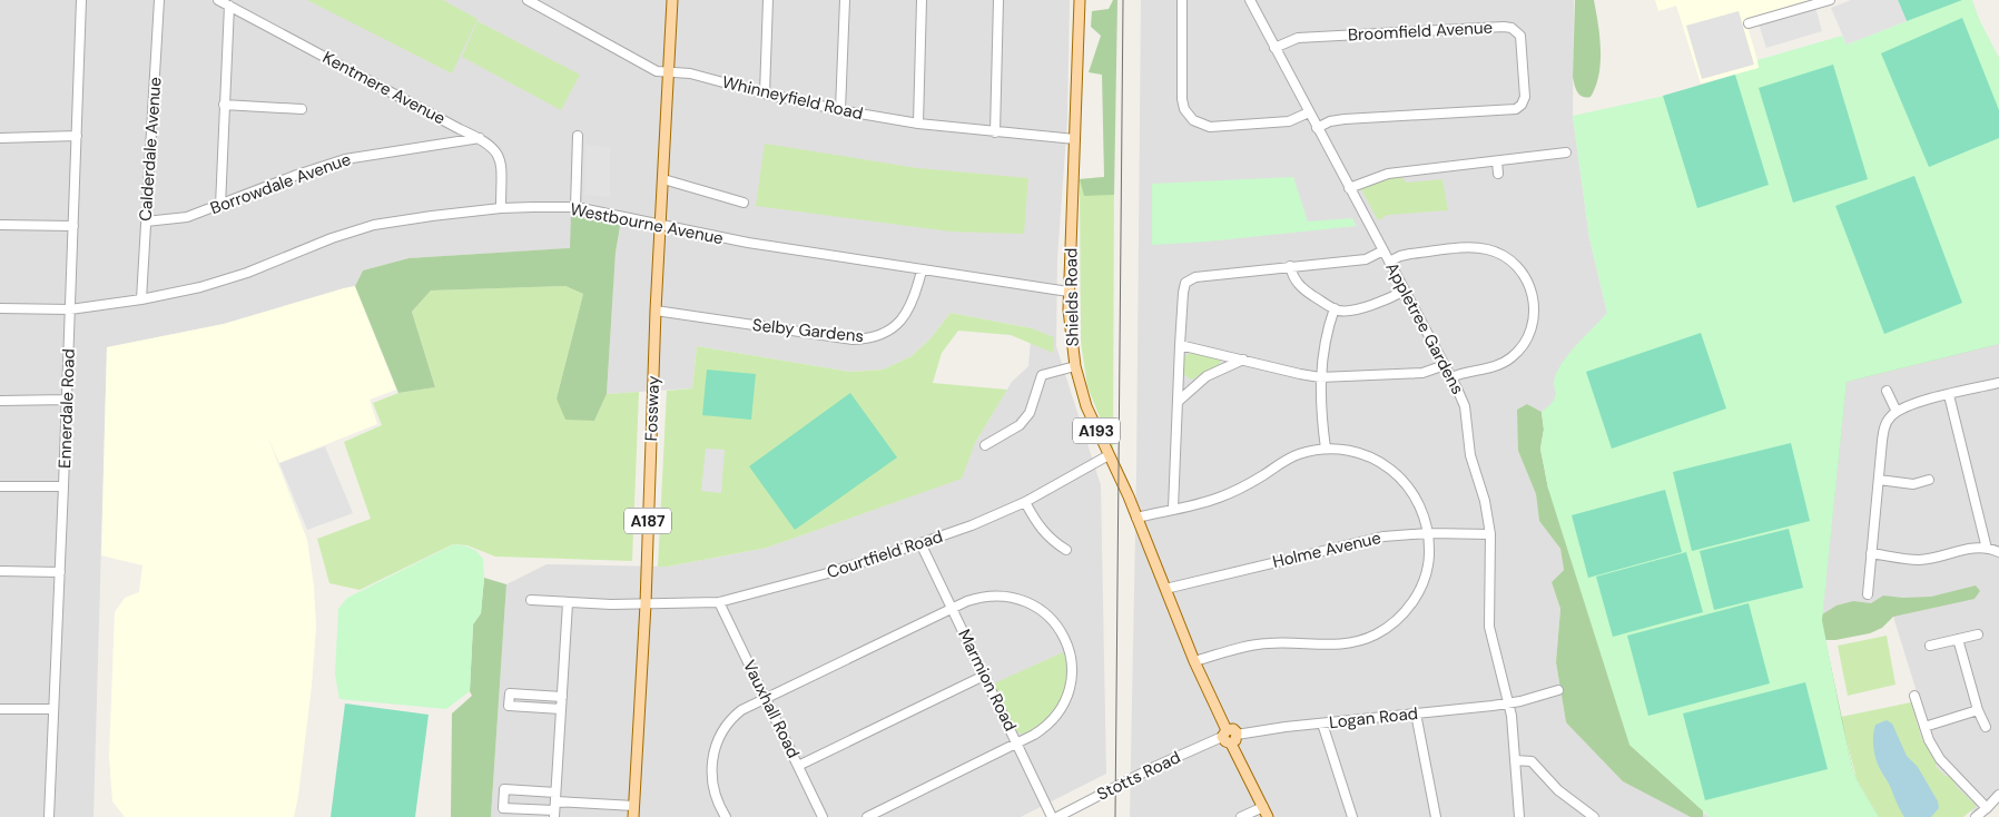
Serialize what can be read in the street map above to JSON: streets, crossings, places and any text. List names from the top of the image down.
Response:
{
  "streets": {
    "main road": [
      "Shields Road",
      "Fossway",
      "A193",
      "A187"
    ],
    "street": [
      "Broomfield Avenue",
      "Kentmere Avenue",
      "Whinneyfield Road",
      "Calderdale Avenue",
      "Borrowdale Avenue",
      "Westbourne Avenue",
      "Appletree Gardens",
      "Selby Gardens",
      "Ennerdale Road",
      "Holme Avenue",
      "Courtfield Road",
      "Marmion Road",
      "Vauxhall Road",
      "Logan Road",
      "Stotts Road"
    ]
  },
  "crossings": [
    ["Broomfield Avenue", "Appletree Gardens"],
    ["Kentmere Avenue", "Borrowdale Avenue"],
    ["Kentmere Avenue", "Westbourne Avenue"],
    ["Whinneyfield Road", "Shields Road"],
    ["Whinneyfield Road", "Fossway"],
    ["Calderdale Avenue", "Borrowdale Avenue"],
    ["Calderdale Avenue", "Westbourne Avenue"],
    ["Westbourne Avenue", "Shields Road"],
    ["Westbourne Avenue", "Selby Gardens"],
    ["Westbourne Avenue", "Ennerdale Road"],
    ["Westbourne Avenue", "Fossway"],
    ["Shields Road", "Holme Avenue"],
    ["Shields Road", "Courtfield Road"],
    ["Shields Road", "Logan Road"],
    ["Shields Road", "Stotts Road"],
    ["Appletree Gardens", "Holme Avenue"],
    ["Appletree Gardens", "Logan Road"],
    ["Selby Gardens", "Fossway"],
    ["Fossway", "Courtfield Road"],
    ["Courtfield Road", "Marmion Road"],
    ["Courtfield Road", "Vauxhall Road"],
    ["Logan Road", "Stotts Road"]
  ]
}
